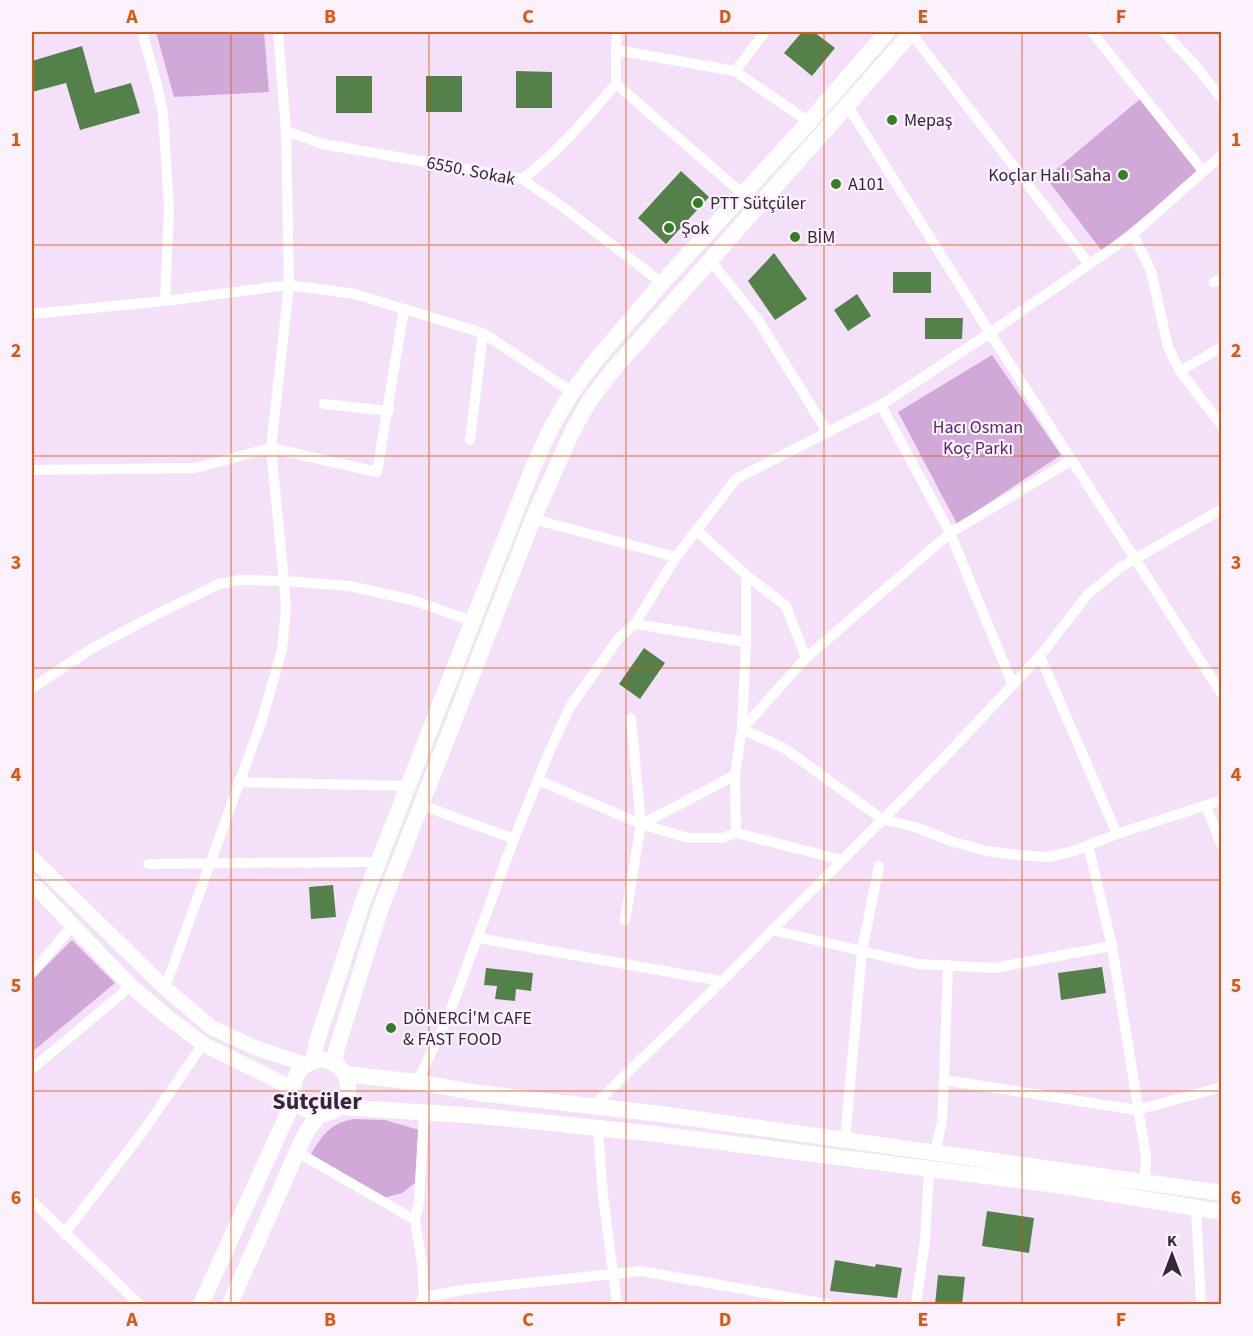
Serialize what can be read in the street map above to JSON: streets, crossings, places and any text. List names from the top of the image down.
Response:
{
  "streets": {
    "street": ["6550. Sokak"]
  },
  "districts": ["Sütçüler"],
  "parks": ["Hacı Osman Koç Parkı"],
  "places": [
    "Mepaş",
    "Koçlar Halı Saha",
    "A101",
    "PTT Sütçüler",
    "Şok",
    "BİM",
    "DÖNERCİ'M CAFE & FAST FOOD"
  ],
  "north": "top",
  "grid": {
    "columns": [
      "A",
      "B",
      "C",
      "D",
      "E",
      "F"
    ],
    "rows": [
      "1",
      "2",
      "3",
      "4",
      "5",
      "6"
    ]
  }
}
